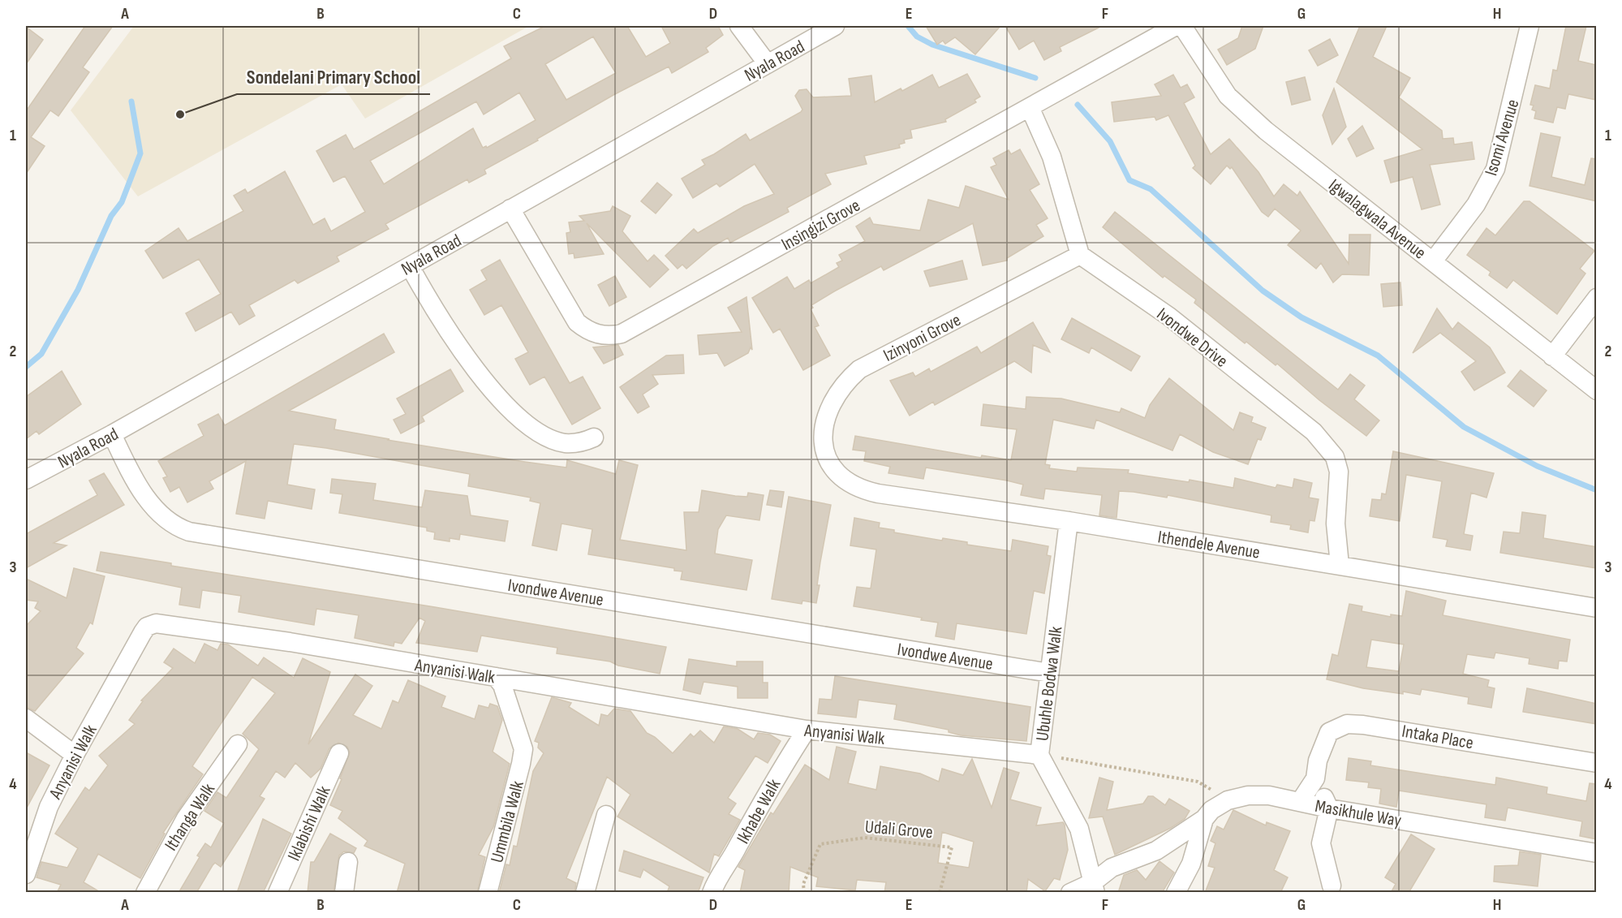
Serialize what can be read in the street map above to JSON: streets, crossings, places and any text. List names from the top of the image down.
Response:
{
  "streets": {
    "street": [
      "Nyala Road",
      "Isomi Avenue",
      "Igwalagwala Avenue",
      "Insingizi Grove",
      "Izinyoni Grove",
      "Ivondwe Drive",
      "Ithendele Avenue",
      "Ivondwe Avenue",
      "Anyanisi Walk",
      "Ubuhle Bodwa Walk",
      "Intaka Place",
      "Ikhabe Walk",
      "Masikhule Way",
      "Ithanga Walk",
      "Ummbila Walk",
      "Iklabishi Walk"
    ],
    "path": ["Udali Grove"]
  },
  "crossings": [
    ["Nyala Road", "Insingizi Grove"],
    ["Nyala Road", "Ivondwe Avenue"],
    ["Isomi Avenue", "Igwalagwala Avenue"],
    ["Izinyoni Grove", "Ivondwe Drive"],
    ["Izinyoni Grove", "Ithendele Avenue"],
    ["Ivondwe Drive", "Ithendele Avenue"],
    ["Ithendele Avenue", "Ubuhle Bodwa Walk"],
    ["Ivondwe Avenue", "Ubuhle Bodwa Walk"],
    ["Anyanisi Walk", "Ubuhle Bodwa Walk"],
    ["Anyanisi Walk", "Ikhabe Walk"],
    ["Anyanisi Walk", "Ummbila Walk"],
    ["Ubuhle Bodwa Walk", "Masikhule Way"],
    ["Intaka Place", "Masikhule Way"]
  ],
  "places": ["Sondelani Primary School"],
  "grid": {
    "columns": [
      "A",
      "B",
      "C",
      "D",
      "E",
      "F",
      "G",
      "H"
    ],
    "rows": [
      "1",
      "2",
      "3",
      "4"
    ]
  }
}
